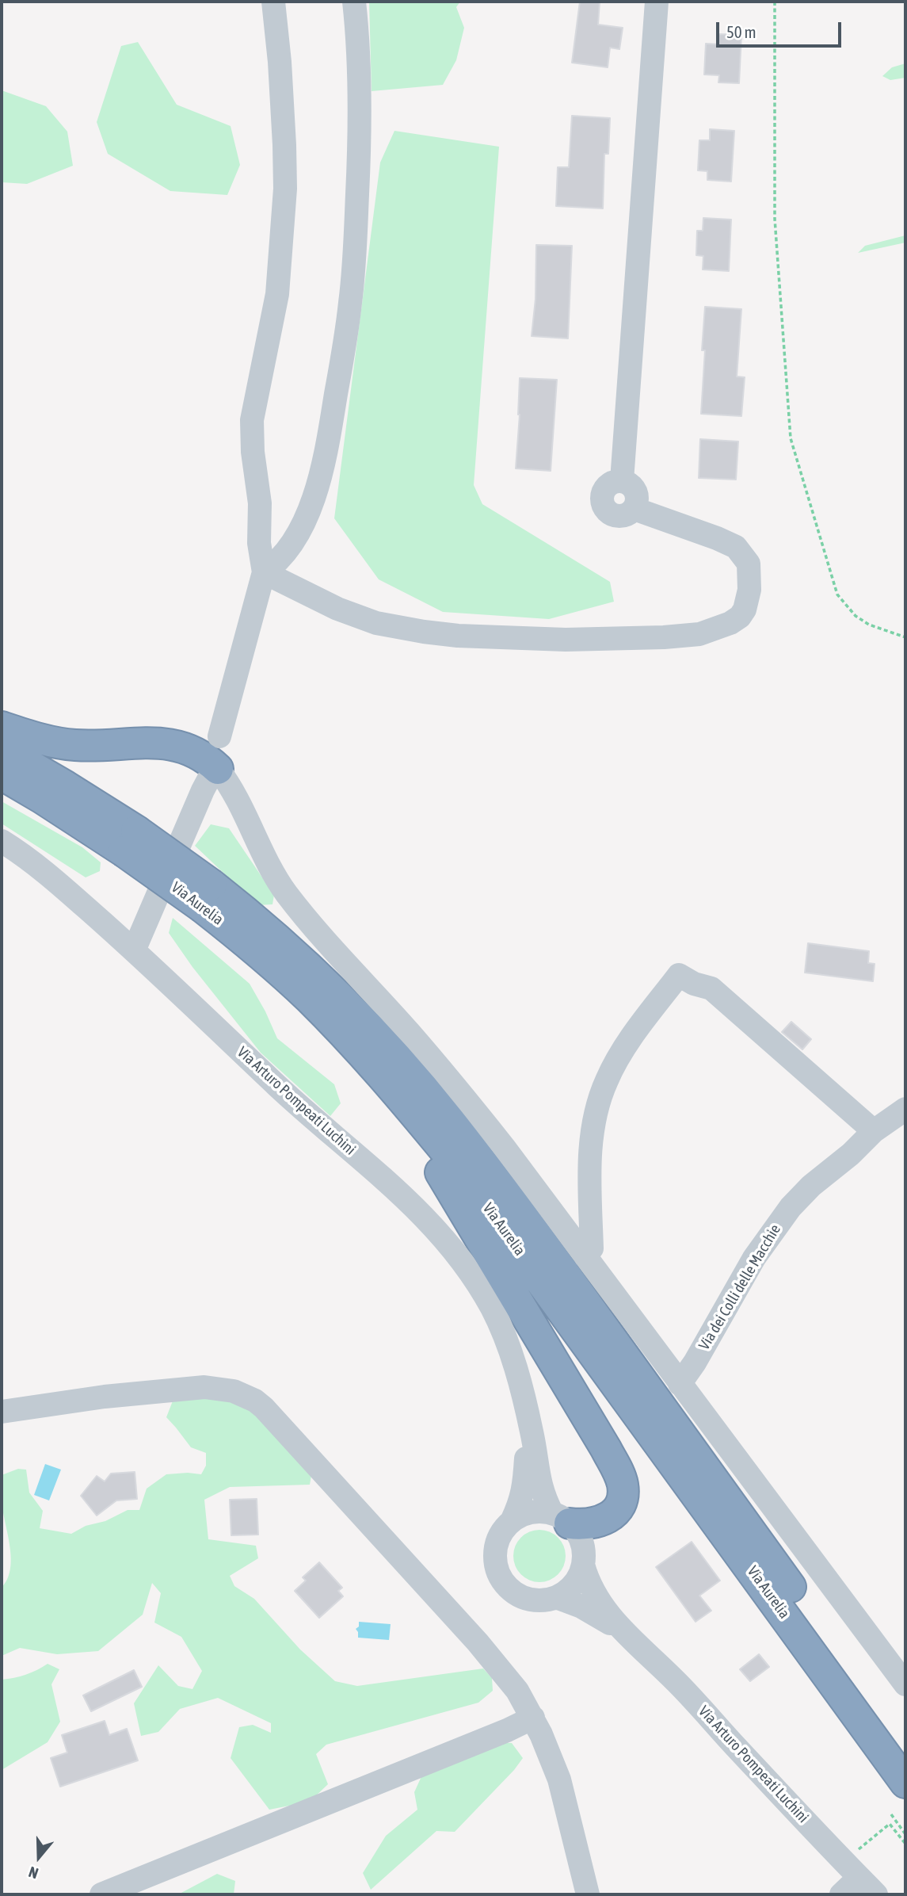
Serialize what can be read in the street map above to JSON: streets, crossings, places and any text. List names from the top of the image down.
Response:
{
  "streets": {
    "highway": ["Via Aurelia"],
    "street": ["Via Arturo Pompeati Luchini", "Via dei Colli delle Macchie"]
  },
  "scale_bar": "50 m",
  "north": "bottom"
}
